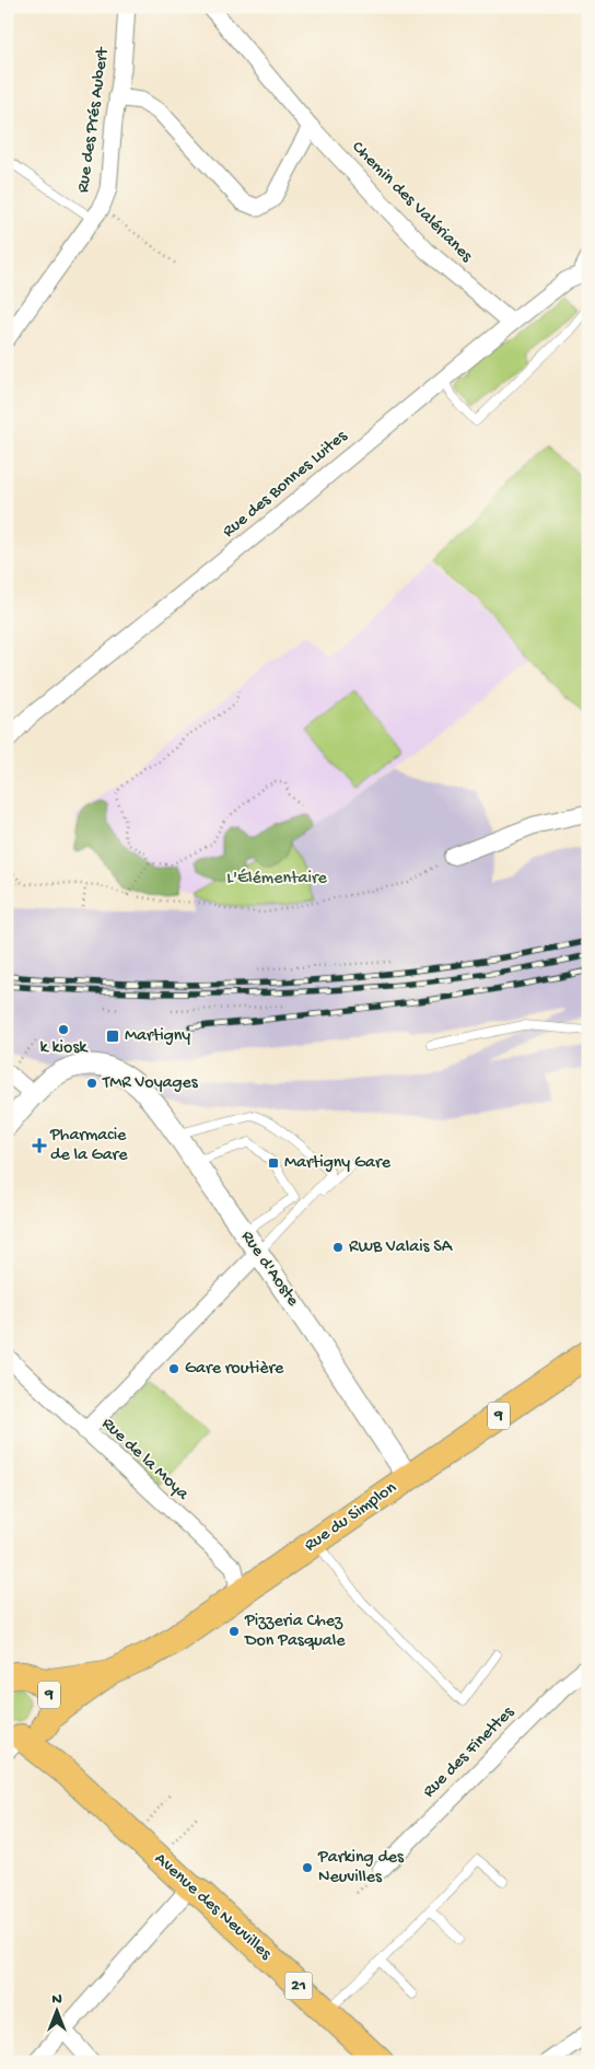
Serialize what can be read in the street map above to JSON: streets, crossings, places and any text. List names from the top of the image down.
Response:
{
  "streets": {
    "main road": [
      "9",
      "Rue du Simplon",
      "Avenue des Neuvilles",
      "21"
    ],
    "street": [
      "Rue des Prés Aubert",
      "Chemin des Valérianes",
      "Rue des Bonnes Luites",
      "Rue d'Aoste",
      "Rue de la Moya",
      "Rue des Finettes"
    ]
  },
  "crossings": [
    ["Chemin des Valérianes", "Rue des Bonnes Luites"],
    ["Rue d'Aoste", "Rue du Simplon"],
    ["9", "Rue du Simplon"],
    ["9", "Avenue des Neuvilles"],
    ["Rue de la Moya", "Rue du Simplon"],
    ["Rue du Simplon", "Avenue des Neuvilles"]
  ],
  "parks": ["L'Élémentaire"],
  "places": {
    "other": [
      "k kiosk",
      "TMR Voyages",
      "RWB Valais SA",
      "Gare routière",
      "Pizzeria Chez Don Pasquale",
      "Parking des Neuvilles"
    ],
    "transit": ["Martigny", "Martigny Gare"],
    "health": ["Pharmacie de la Gare"]
  },
  "north": "top"
}
